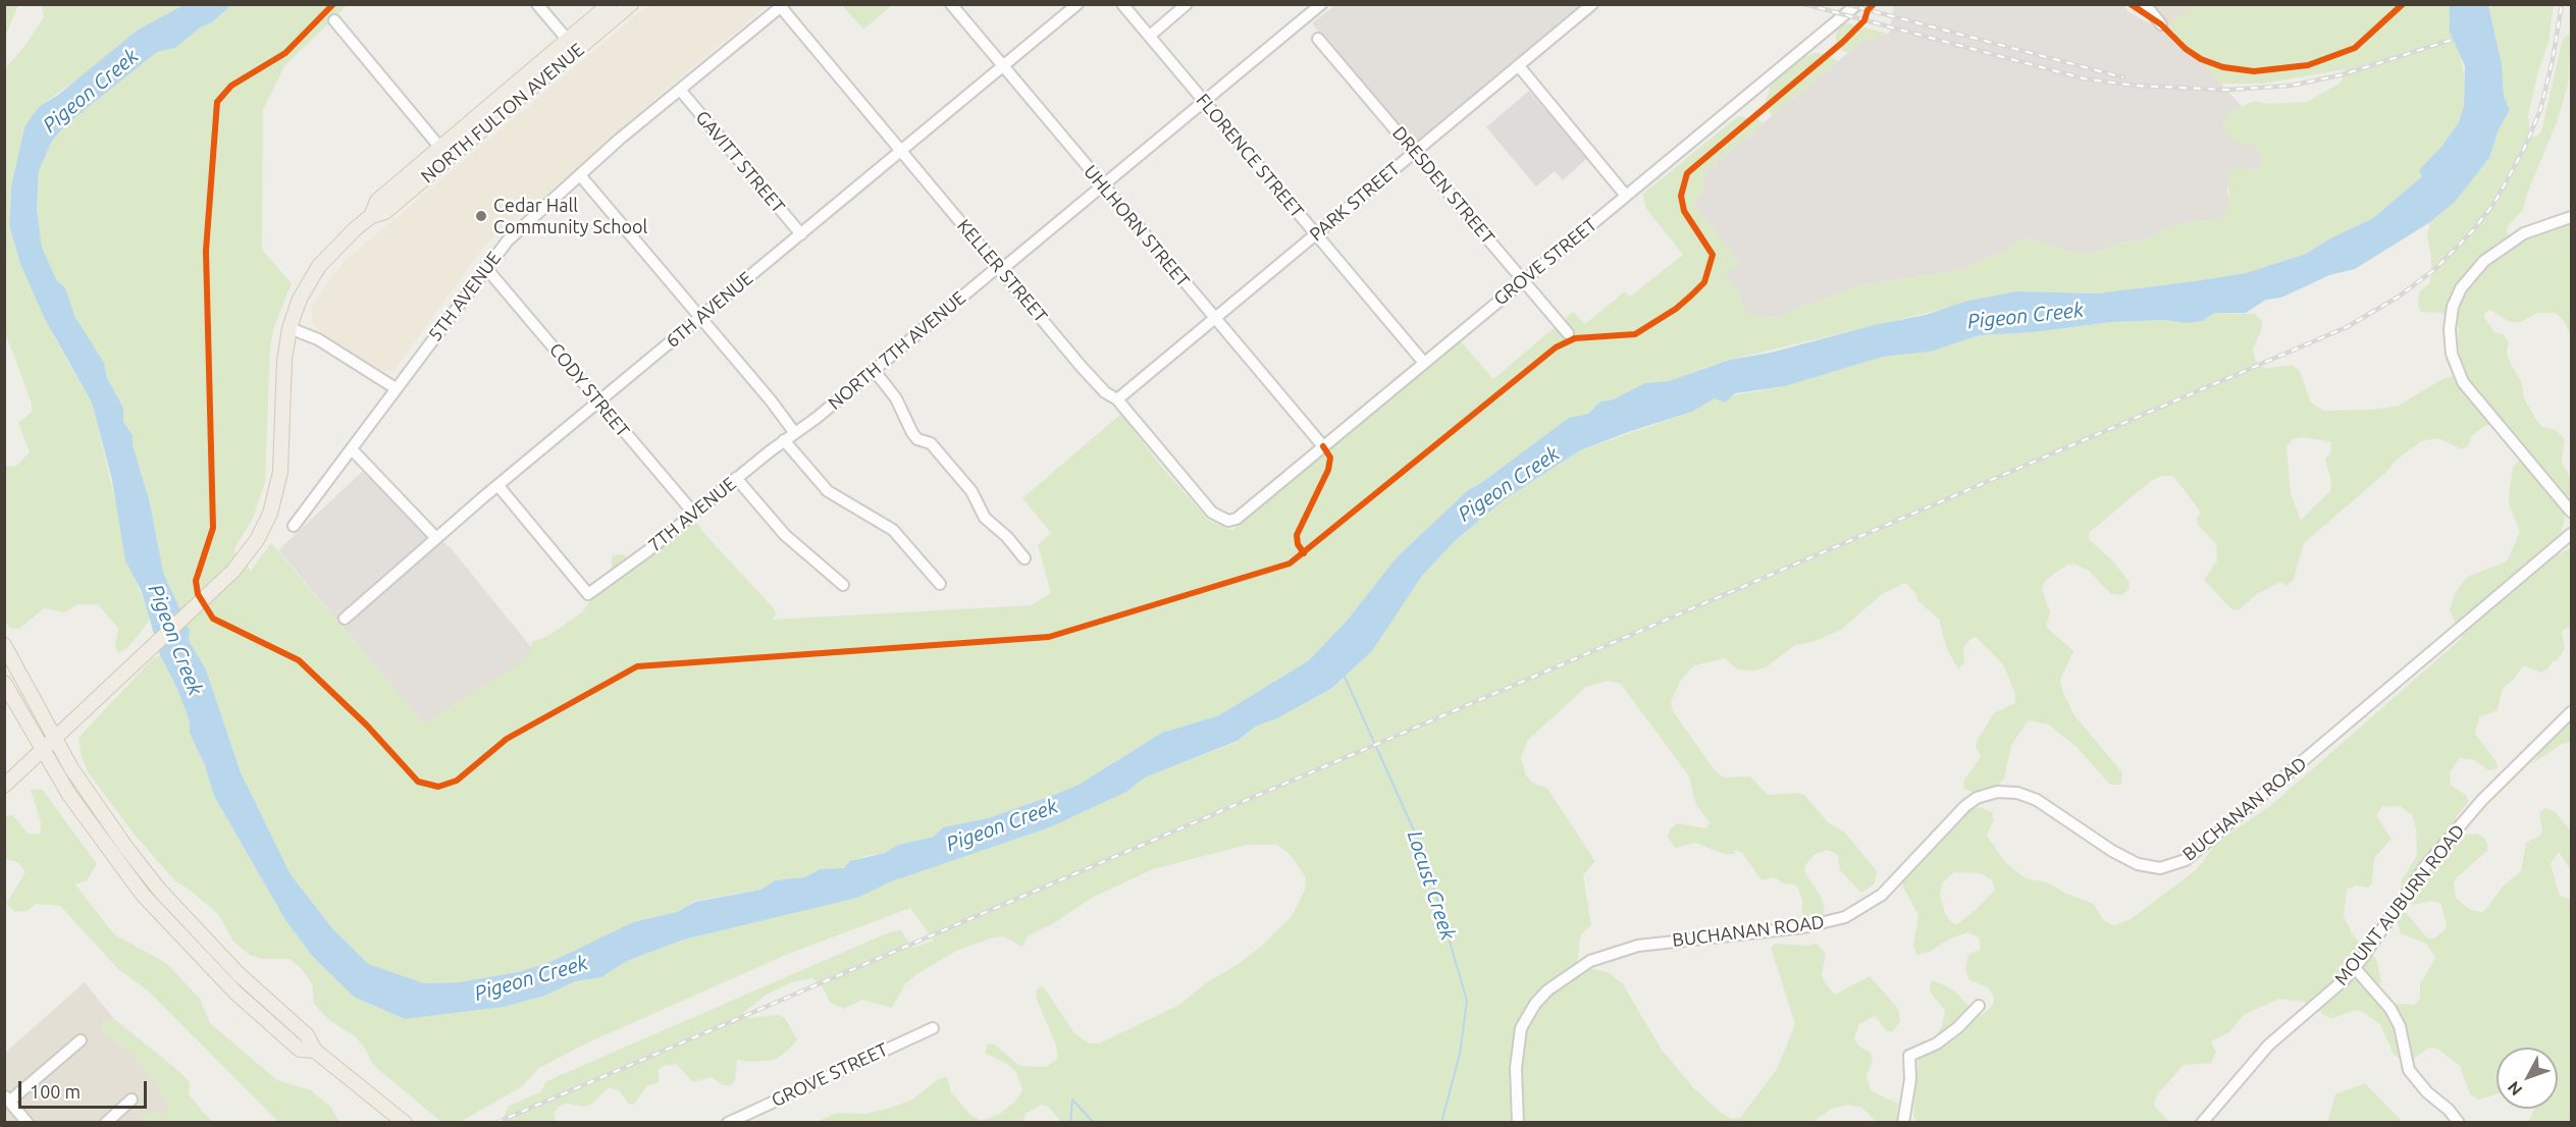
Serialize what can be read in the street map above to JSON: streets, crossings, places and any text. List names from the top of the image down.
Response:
{
  "streets": {
    "main road": ["NORTH FULTON AVENUE"],
    "street": [
      "FLORENCE STREET",
      "GAVITT STREET",
      "DRESDEN STREET",
      "PARK STREET",
      "UHLHORN STREET",
      "GROVE STREET",
      "KELLER STREET",
      "5TH AVENUE",
      "6TH AVENUE",
      "NORTH 7TH AVENUE",
      "CODY STREET",
      "7TH AVENUE",
      "BUCHANAN ROAD",
      "MOUNT AUBURN ROAD"
    ]
  },
  "crossings": [
    ["FLORENCE STREET", "PARK STREET"],
    ["FLORENCE STREET", "GROVE STREET"],
    ["FLORENCE STREET", "NORTH 7TH AVENUE"],
    ["GAVITT STREET", "5TH AVENUE"],
    ["GAVITT STREET", "6TH AVENUE"],
    ["DRESDEN STREET", "PARK STREET"],
    ["DRESDEN STREET", "GROVE STREET"],
    ["PARK STREET", "UHLHORN STREET"],
    ["PARK STREET", "KELLER STREET"],
    ["UHLHORN STREET", "GROVE STREET"],
    ["UHLHORN STREET", "6TH AVENUE"],
    ["UHLHORN STREET", "NORTH 7TH AVENUE"],
    ["GROVE STREET", "KELLER STREET"],
    ["KELLER STREET", "5TH AVENUE"],
    ["KELLER STREET", "6TH AVENUE"],
    ["KELLER STREET", "NORTH 7TH AVENUE"],
    ["5TH AVENUE", "CODY STREET"],
    ["6TH AVENUE", "CODY STREET"],
    ["6TH AVENUE", "7TH AVENUE"],
    ["NORTH 7TH AVENUE", "7TH AVENUE"],
    ["CODY STREET", "7TH AVENUE"]
  ],
  "water": ["Pigeon Creek", "Locust Creek"],
  "places": ["Cedar Hall Community School"],
  "scale_bar": "100 m",
  "north": "bottom left"
}
